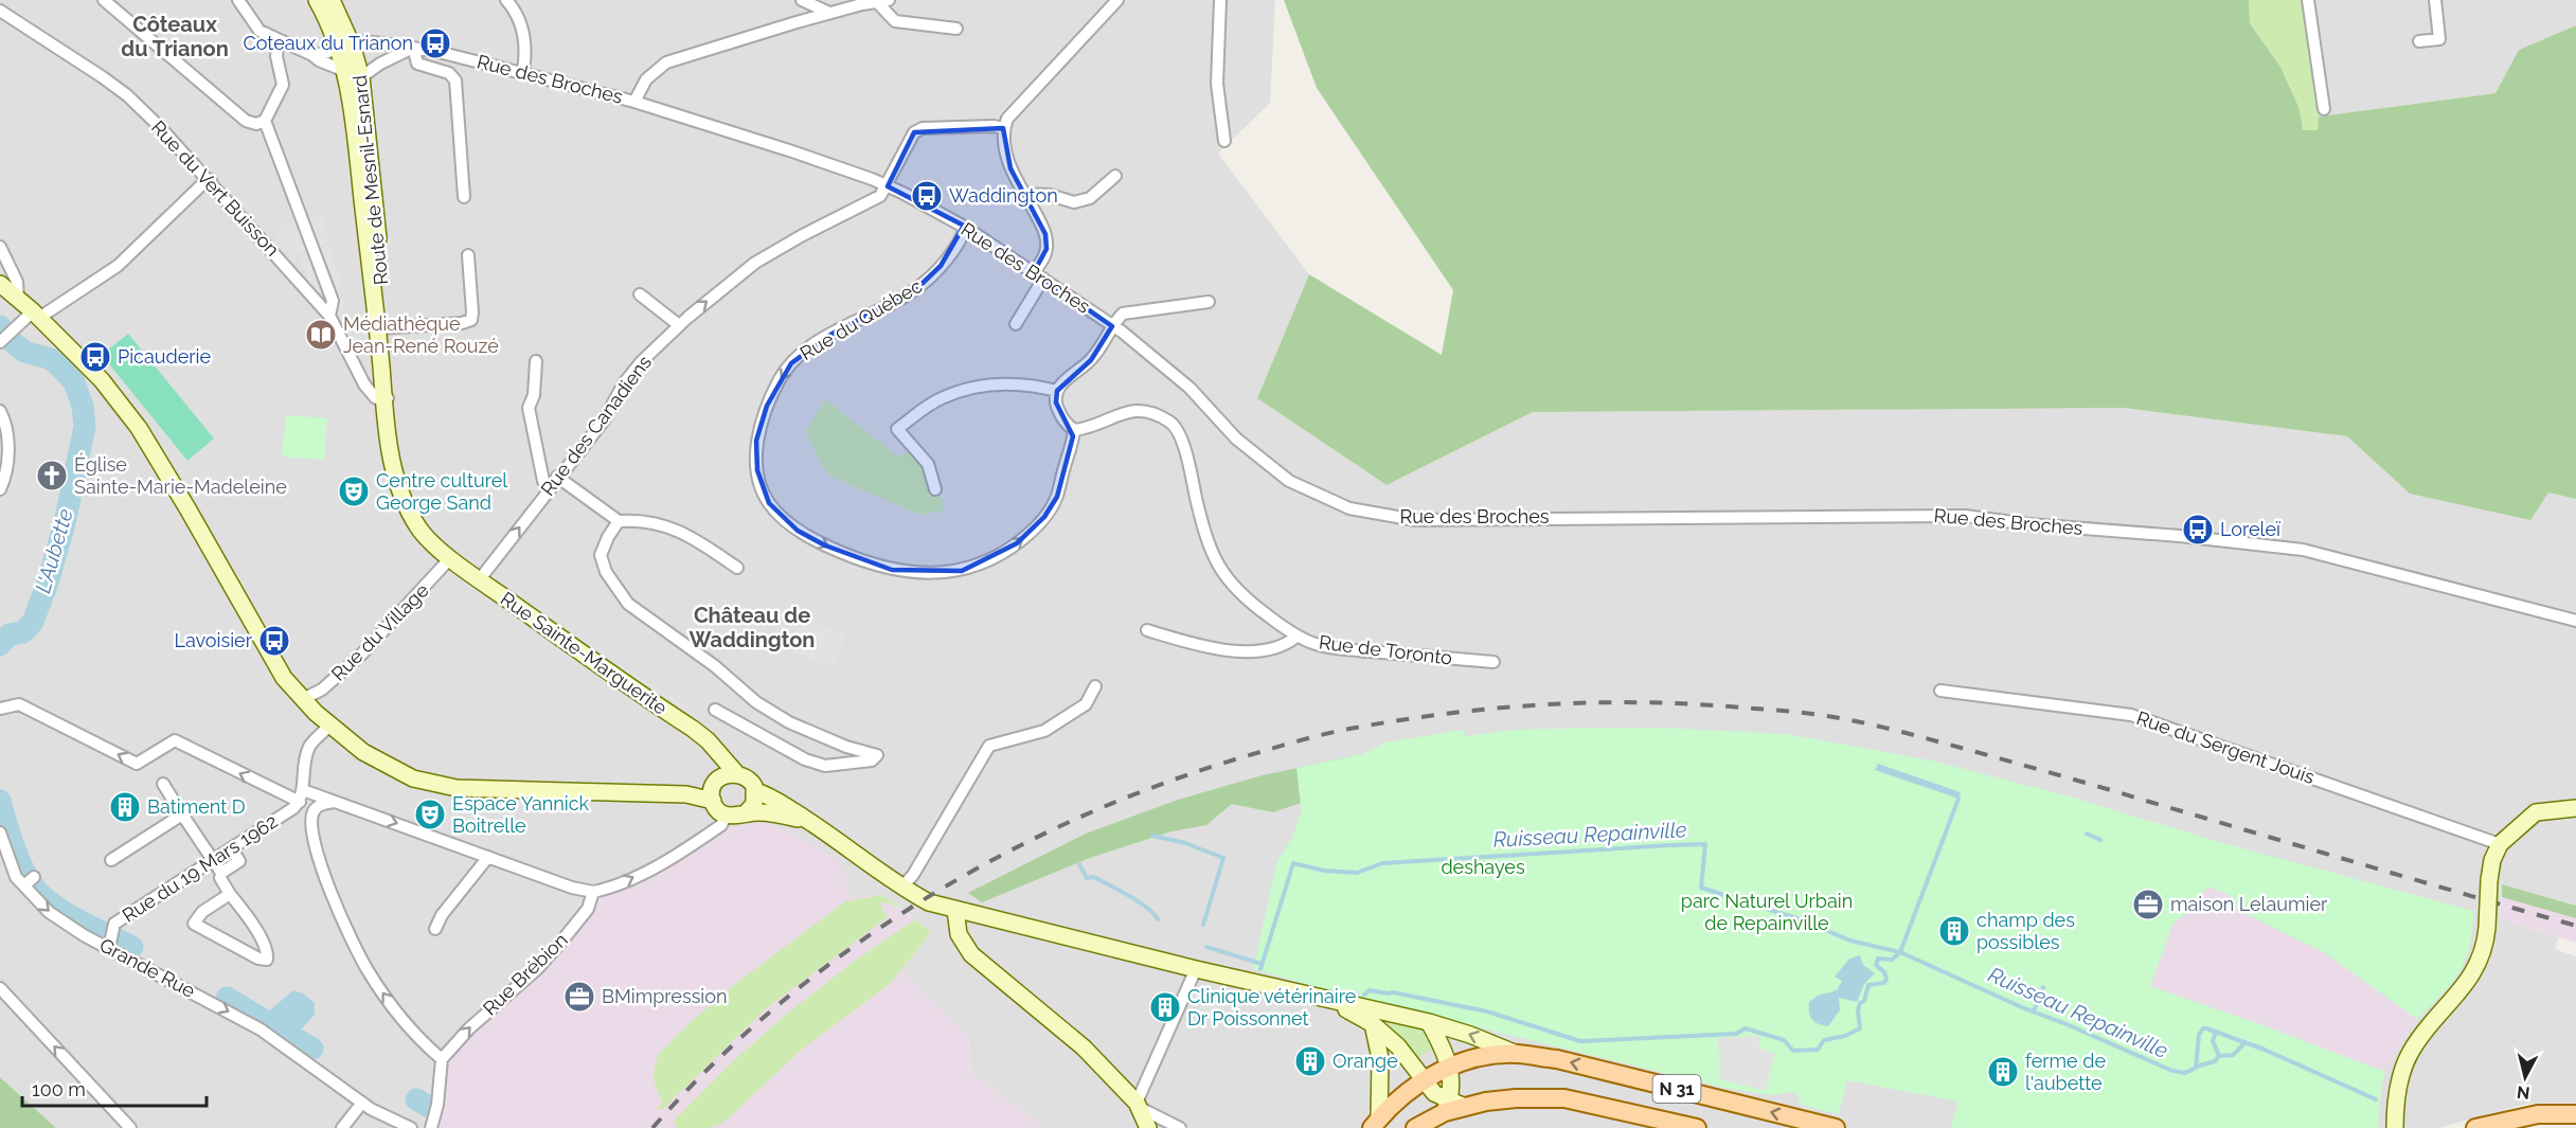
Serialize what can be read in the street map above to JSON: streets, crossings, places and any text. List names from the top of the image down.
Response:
{
  "streets": {
    "main road": ["Route de Mesnil-Esnard", "Rue Sainte-Marguerite", "N 31"],
    "street": [
      "Rue des Broches",
      "Rue du Vert Buisson",
      "Rue du Québec",
      "Rue des Canadiens",
      "Rue du Village",
      "Rue de Toronto",
      "Rue du Sergent Jouis",
      "Rue du 19 Mars 1962",
      "Grande Rue",
      "Rue Brébion"
    ]
  },
  "crossings": [
    ["Rue des Broches", "Route de Mesnil-Esnard"],
    ["Rue des Broches", "Rue du Québec"],
    ["Rue des Broches", "Rue des Canadiens"],
    ["Route de Mesnil-Esnard", "Rue du Vert Buisson"],
    ["Route de Mesnil-Esnard", "Rue Sainte-Marguerite"],
    ["Rue du Vert Buisson", "Rue Sainte-Marguerite"],
    ["Rue du Québec", "Rue de Toronto"],
    ["Rue des Canadiens", "Rue Sainte-Marguerite"],
    ["Rue du Village", "Rue Sainte-Marguerite"],
    ["Rue du 19 Mars 1962", "Grande Rue"]
  ],
  "one_way": ["Rue des Canadiens", "Grande Rue", "Rue Brébion"],
  "districts": ["Côteaux du Trianon", "Château de Waddington"],
  "water": ["L'Aubette", "Ruisseau Repainville"],
  "parks": ["deshayes", "parc Naturel Urbain de Repainville"],
  "places": {
    "bus stop": [
      "Coteaux du Trianon",
      "Waddington",
      "Picauderie",
      "Loreleï",
      "Lavoisier"
    ],
    "library": ["Médiathèque Jean-René Rouzé"],
    "church": ["Église Sainte-Marie-Madeleine"],
    "theatre": ["Centre culturel George Sand", "Espace Yannick Boitrelle"],
    "building": [
      "Batiment D",
      "champ des possibles",
      "Clinique vétérinaire Dr Poissonnet",
      "Orange",
      "ferme de l'aubette"
    ],
    "office": ["maison Lelaumier", "BMimpression"]
  },
  "scale_bar": "100 m",
  "north": "bottom"
}
